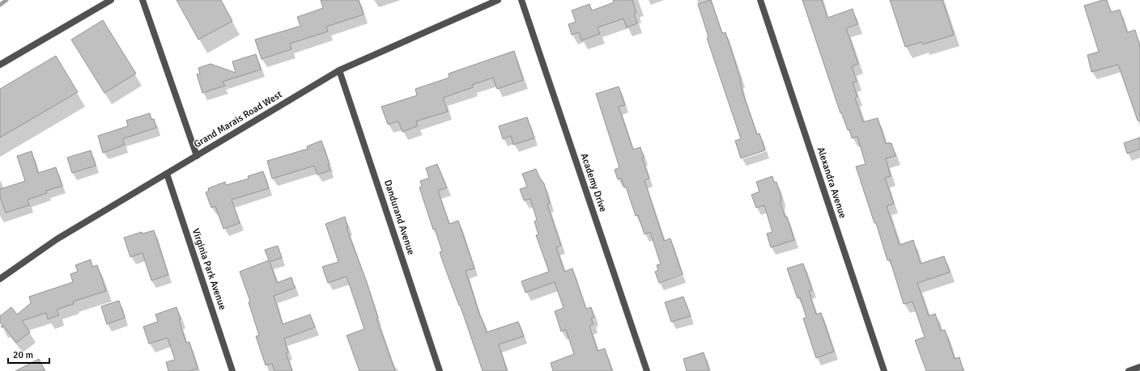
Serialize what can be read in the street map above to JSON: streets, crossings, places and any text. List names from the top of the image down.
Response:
{
  "streets": {
    "street": [
      "Grand Marais Road West",
      "Academy Drive",
      "Alexandra Avenue",
      "Dandurand Avenue",
      "Virginia Park Avenue"
    ]
  },
  "crossings": [
    ["Grand Marais Road West", "Dandurand Avenue"],
    ["Grand Marais Road West", "Virginia Park Avenue"]
  ],
  "scale_bar": "20 m"
}
